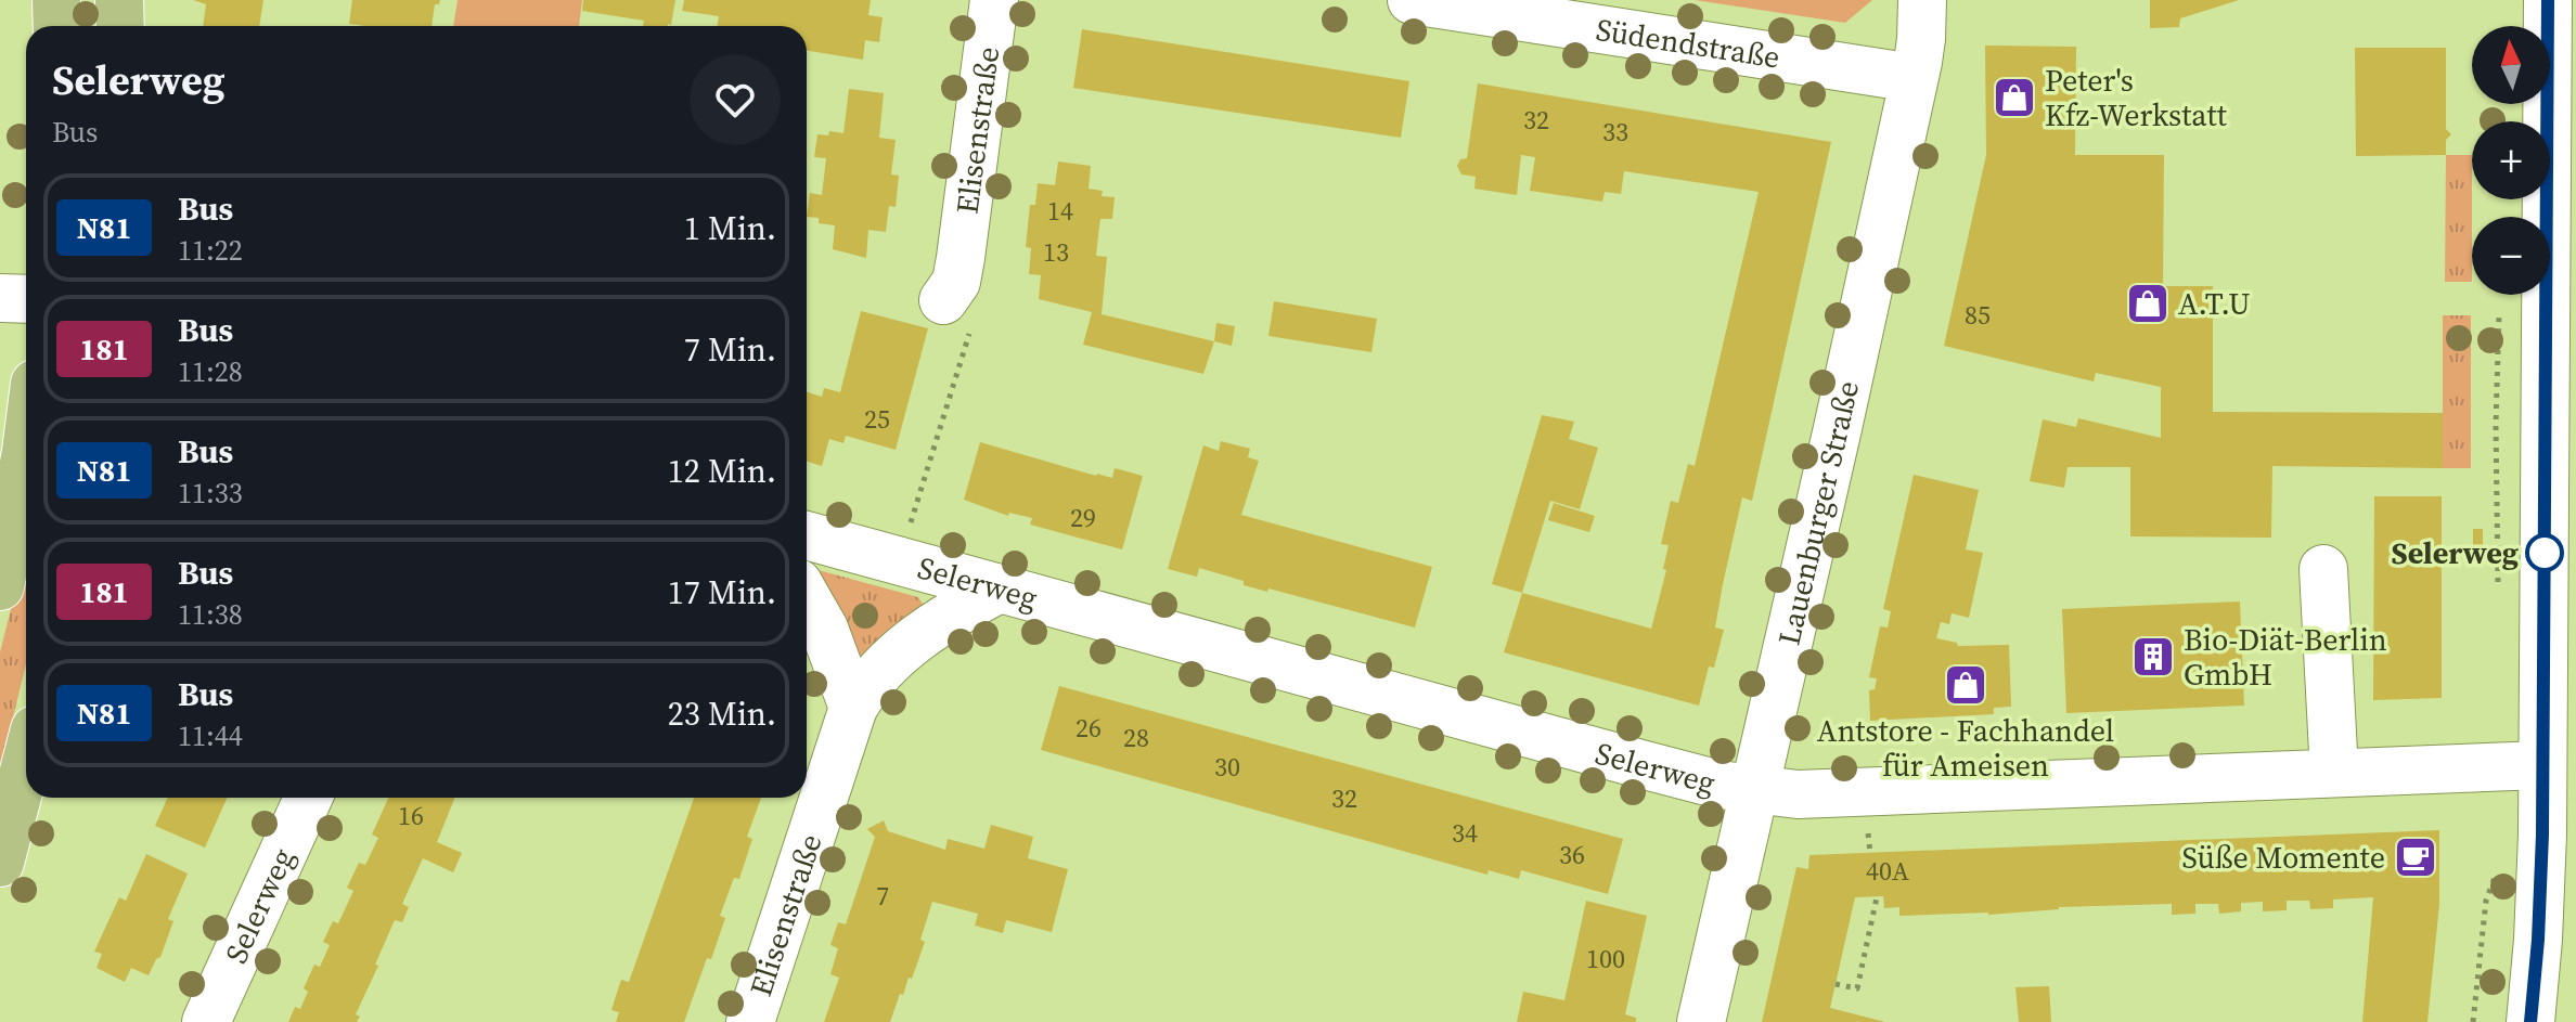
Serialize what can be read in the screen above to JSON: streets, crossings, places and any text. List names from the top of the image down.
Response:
{
  "streets": {
    "street": [
      "Südendstraße",
      "Elisenstraße",
      "Lauenburger Straße",
      "Selerweg"
    ]
  },
  "crossings": [
    ["Südendstraße", "Lauenburger Straße"],
    ["Elisenstraße", "Selerweg"],
    ["Lauenburger Straße", "Selerweg"]
  ],
  "places": {
    "shop": ["Peter's Kfz-Werkstatt", "A.T.U", "Antstore - Fachhandel für Ameisen"],
    "other": ["Selerweg"],
    "building": ["Bio-Diät-Berlin GmbH"],
    "cafe": ["Süße Momente"]
  },
  "lines": ["bus line N81"],
  "house_numbers": [
    "32",
    "33",
    "14",
    "13",
    "85",
    "25",
    "29",
    "26",
    "28",
    "30",
    "32",
    "16",
    "34",
    "36",
    "40A",
    "7",
    "100"
  ],
  "north": "top",
  "page": {
    "map_buttons": ["+", "−"],
    "heading": ["Selerweg", "Bus"],
    "list": [
      {
        "mark": "N81",
        "name": "Bus",
        "note": "11:22",
        "value": "1 Min."
      },
      {
        "mark": "181",
        "name": "Bus",
        "note": "11:28",
        "value": "7 Min."
      },
      {
        "mark": "N81",
        "name": "Bus",
        "note": "11:33",
        "value": "12 Min."
      },
      {
        "mark": "181",
        "name": "Bus",
        "note": "11:38",
        "value": "17 Min."
      },
      {
        "mark": "N81",
        "name": "Bus",
        "note": "11:44",
        "value": "23 Min."
      }
    ]
  }
}
